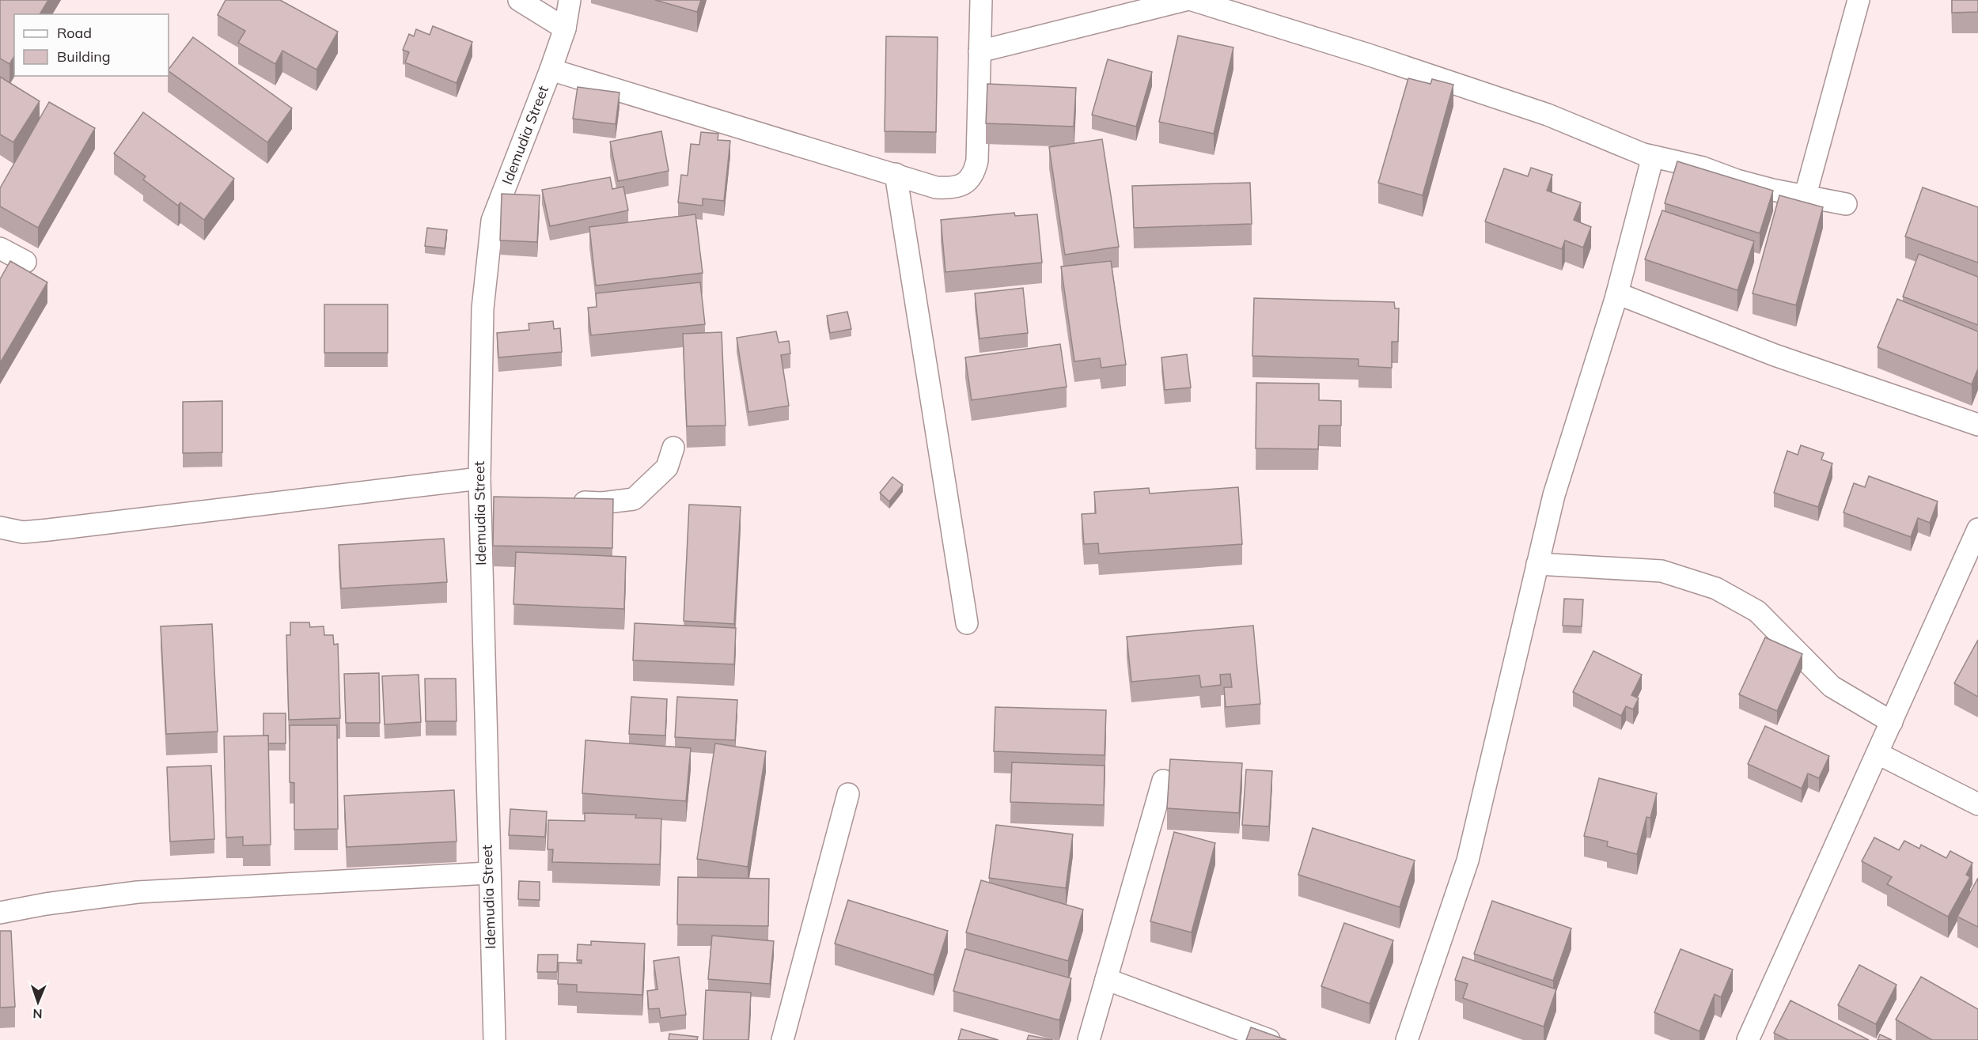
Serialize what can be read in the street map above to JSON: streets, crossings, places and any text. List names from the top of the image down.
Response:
{
  "streets": {
    "street": ["Idemudia Street"]
  },
  "legend": ["Road", "Building"],
  "north": "bottom"
}
